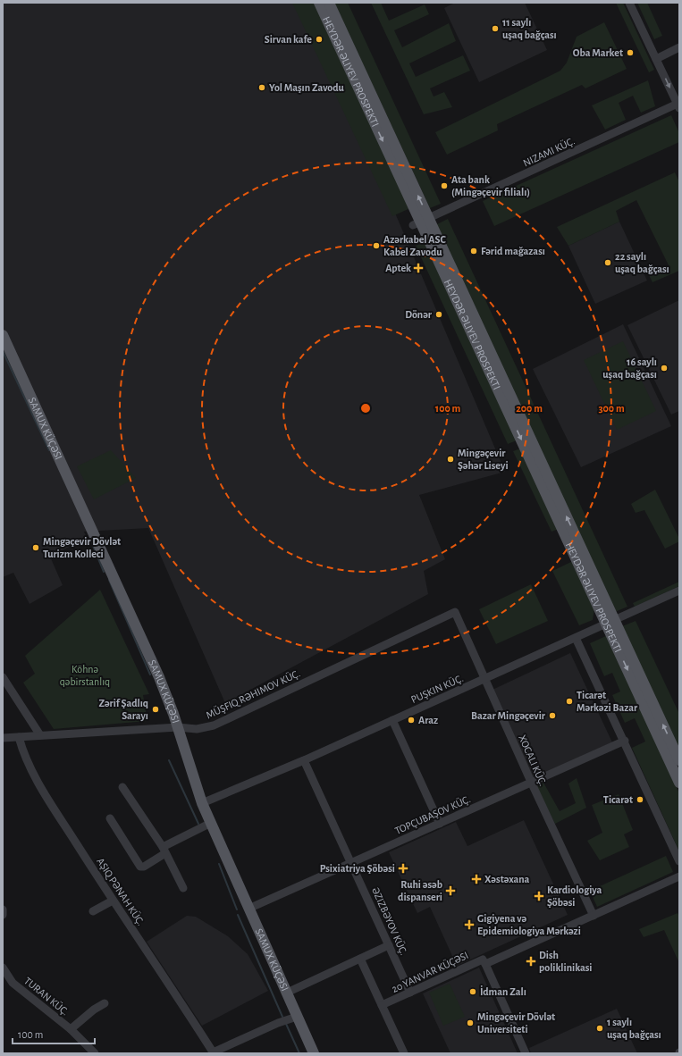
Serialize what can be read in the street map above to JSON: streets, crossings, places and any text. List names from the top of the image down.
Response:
{
  "streets": {
    "main road": ["HEYDƏR ƏLIYEV PROSPEKTI", "SAMUX KÜÇƏSI"],
    "street": [
      "NIZAMI KÜÇ.",
      "PUŞKIN KÜÇ.",
      "MÜŞFIQ RƏHIMOV KÜÇ.",
      "TOPÇUBAŞOV KÜÇ.",
      "ƏZIZBƏYOV KÜÇ.",
      "20 YANVAR KÜÇƏSI",
      "TURAN KÜÇ."
    ]
  },
  "crossings": [
    ["HEYDƏR ƏLIYEV PROSPEKTI", "NIZAMI KÜÇ."],
    ["HEYDƏR ƏLIYEV PROSPEKTI", "PUŞKIN KÜÇ."],
    ["SAMUX KÜÇƏSI", "PUŞKIN KÜÇ."],
    ["SAMUX KÜÇƏSI", "MÜŞFIQ RƏHIMOV KÜÇ."],
    ["SAMUX KÜÇƏSI", "TOPÇUBAŞOV KÜÇ."],
    ["PUŞKIN KÜÇ.", "MÜŞFIQ RƏHIMOV KÜÇ."],
    ["PUŞKIN KÜÇ.", "ƏZIZBƏYOV KÜÇ."],
    ["TOPÇUBAŞOV KÜÇ.", "ƏZIZBƏYOV KÜÇ."],
    ["ƏZIZBƏYOV KÜÇ.", "20 YANVAR KÜÇƏSI"]
  ],
  "parks": ["Köhnə qəbirstanlıq"],
  "places": {
    "other": [
      "11 saylı uşaq bağçası",
      "Sirvan kafe",
      "Oba Market",
      "Yol Maşın Zavodu",
      "Ata bank (Mingəçevir filialı)",
      "Azərkabel ASC Kabel Zavodu",
      "Fərid mağazası",
      "22 saylı uşaq bağçası",
      "Dönər",
      "16 saylı uşaq bağçası",
      "Mingəçevir Şəhər Liseyi",
      "Mingəçevir Dövlət Turizm Kolleci",
      "Ticarət Mərkəzi Bazar",
      "Zərif Şadlıq Sarayı",
      "Bazar Mingəçevir",
      "Araz",
      "Ticarət",
      "İdman Zalı",
      "Mingəçevir Dövlət Universiteti",
      "1 saylı uşaq bağçası"
    ],
    "health": [
      "Aptek",
      "Psixiatriya Şöbəsi",
      "Xəstəxana",
      "Ruhi əsəb dispanseri",
      "Kardiologiya Şöbəsi",
      "Gigiyena və Epidemiologiya Mərkəzi",
      "Dish poliklinikasi"
    ]
  },
  "scale_bar": "100 m",
  "rings": ["100 m", "200 m", "300 m"]
}
